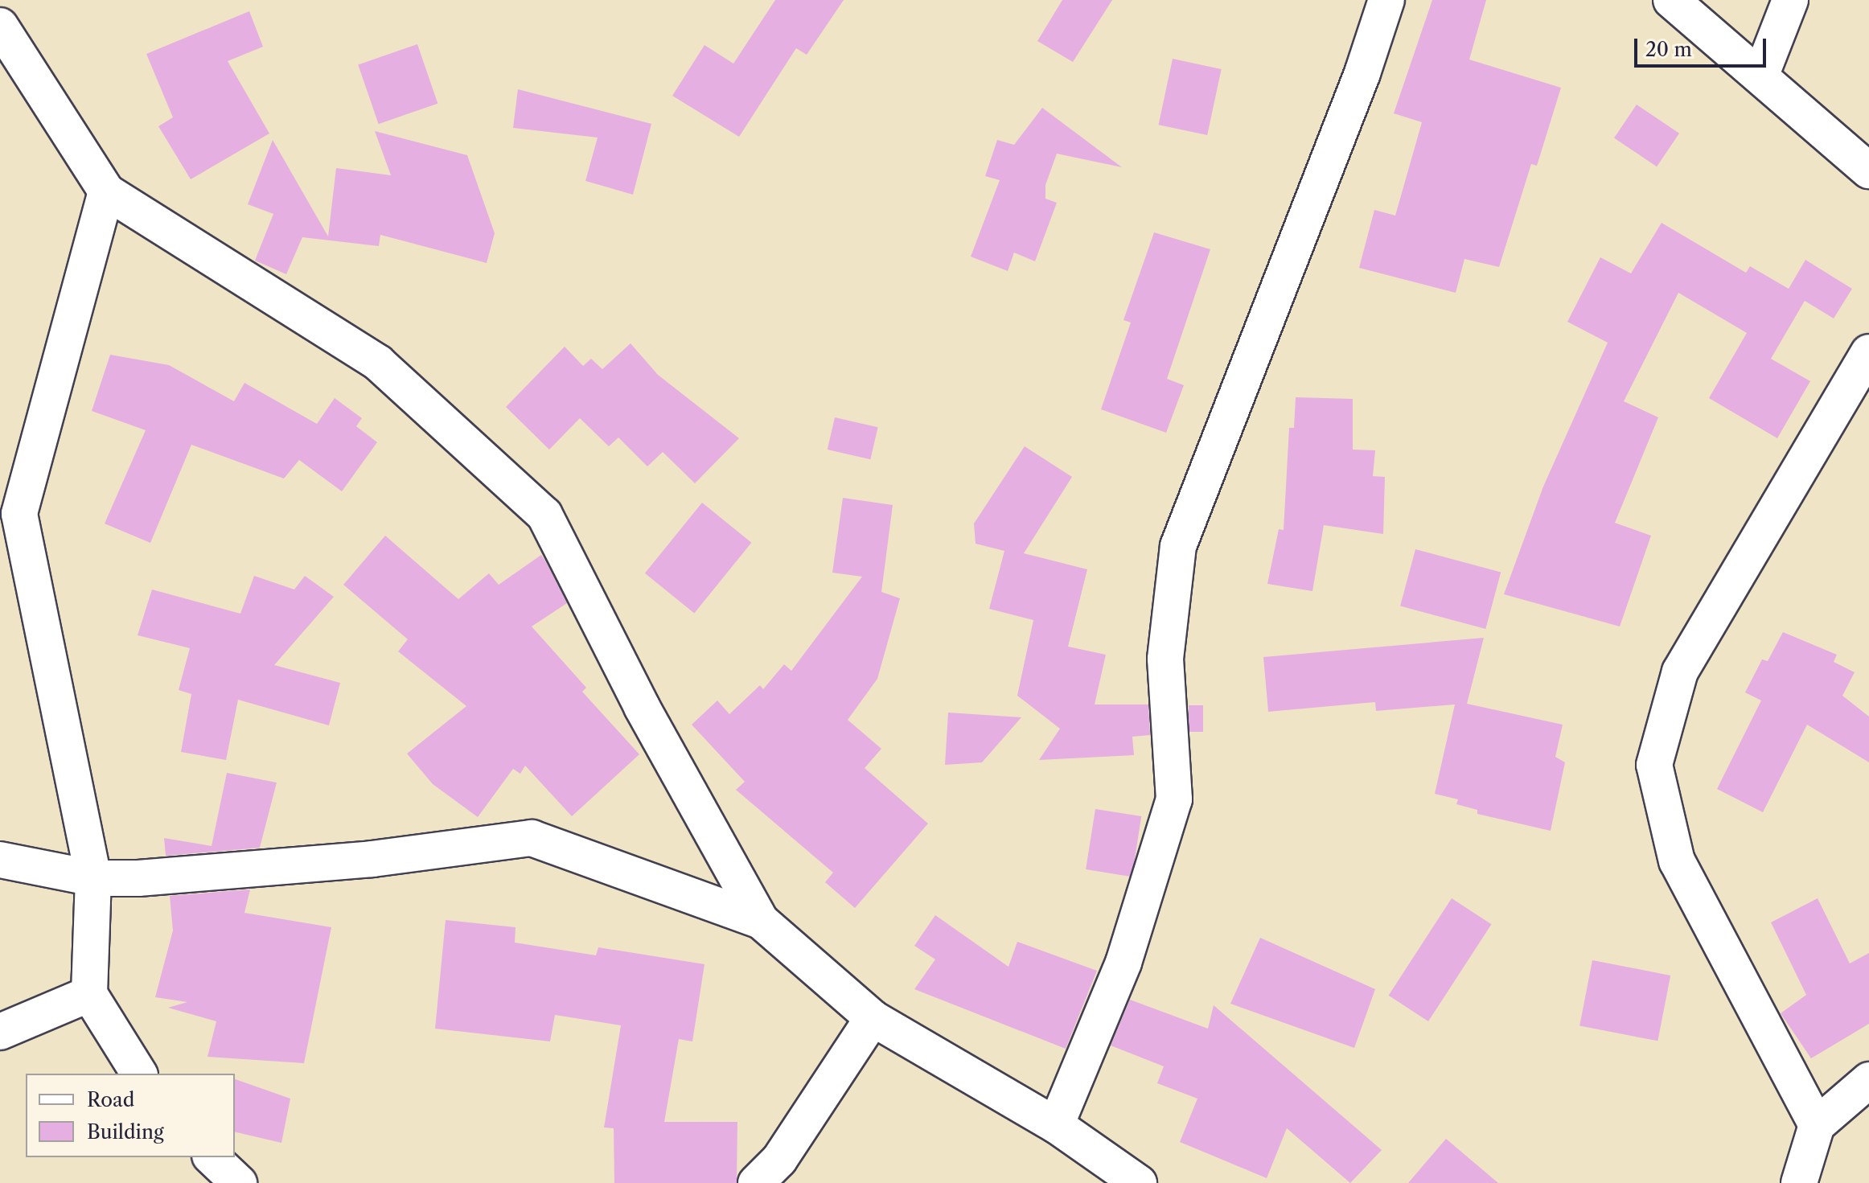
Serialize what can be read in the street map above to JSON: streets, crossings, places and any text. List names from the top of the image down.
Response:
{
  "legend": ["Road", "Building"],
  "scale_bar": "20 m"
}
